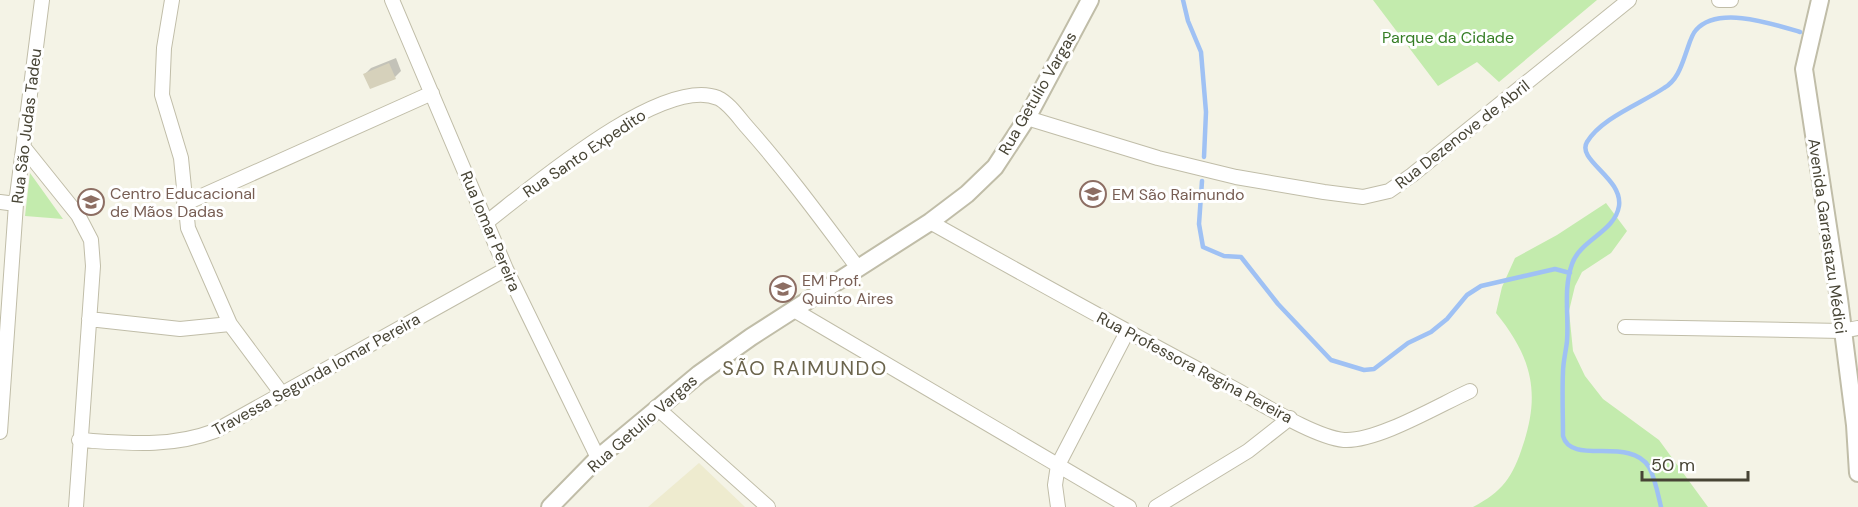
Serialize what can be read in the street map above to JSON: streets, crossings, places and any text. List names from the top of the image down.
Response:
{
  "streets": {
    "street": [
      "Rua Getulio Vargas",
      "Rua São Judas Tadeu",
      "Rua Dezenove de Abril",
      "Rua Santo Expedito",
      "Rua Iomar Pereira",
      "Avenida Garrastazu Médici",
      "Rua Professora Regina Pereira",
      "Travessa Segunda Iomar Pereira"
    ]
  },
  "crossings": [
    ["Rua Getulio Vargas", "Rua Dezenove de Abril"],
    ["Rua Getulio Vargas", "Rua Santo Expedito"],
    ["Rua Getulio Vargas", "Rua Iomar Pereira"],
    ["Rua Getulio Vargas", "Rua Professora Regina Pereira"],
    ["Rua Santo Expedito", "Rua Iomar Pereira"],
    ["Rua Iomar Pereira", "Travessa Segunda Iomar Pereira"]
  ],
  "districts": ["SÃO RAIMUNDO"],
  "parks": ["Parque da Cidade"],
  "places": {
    "school or university": ["EM São Raimundo", "Centro Educacional de Mãos Dadas", "EM Prof. Quinto Aires"]
  },
  "scale_bar": "50 m"
}
